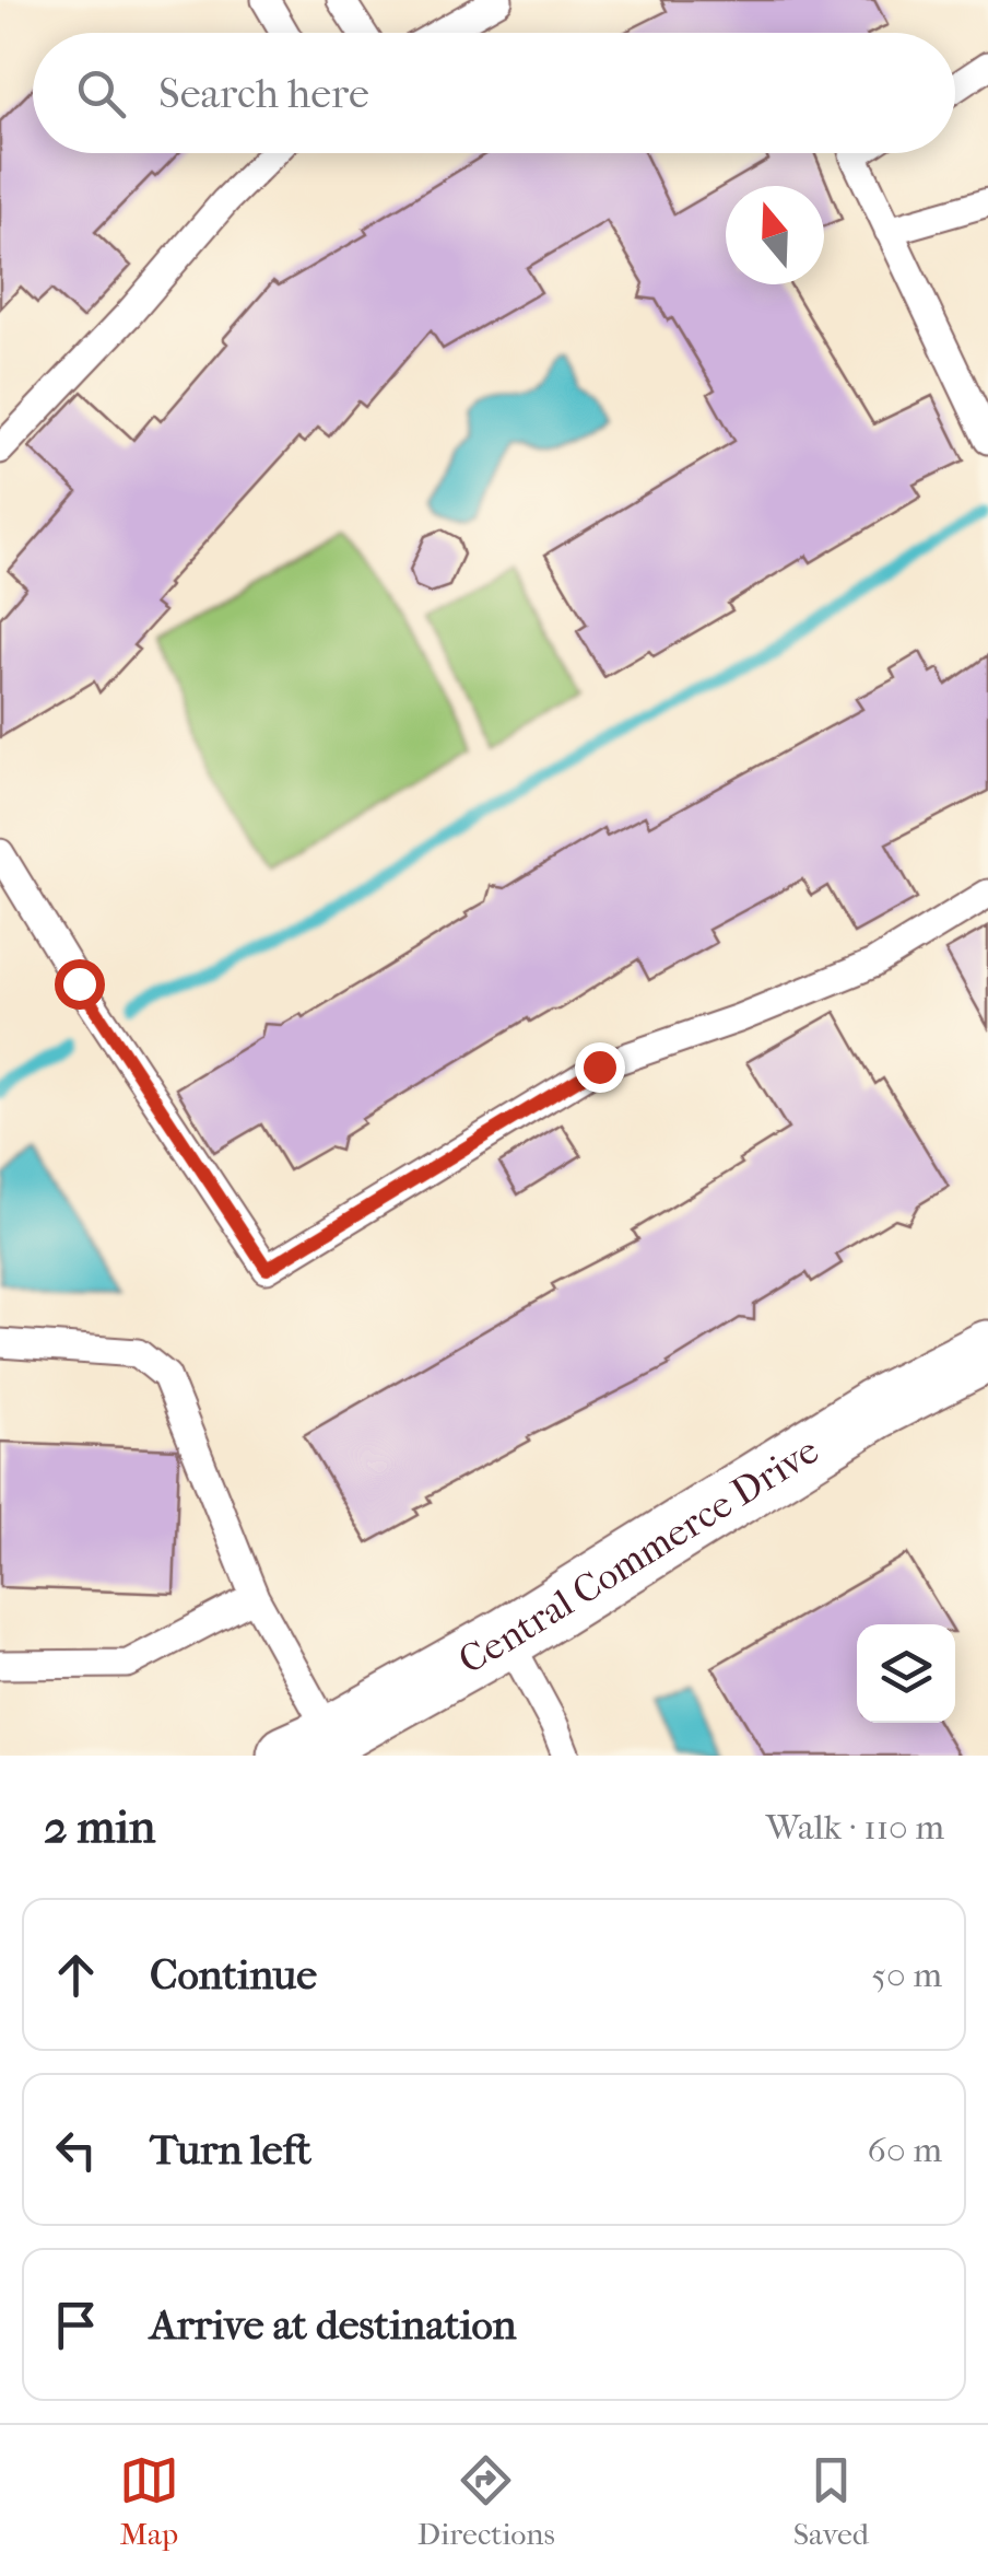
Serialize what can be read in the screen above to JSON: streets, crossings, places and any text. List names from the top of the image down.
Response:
{
  "streets": {
    "street": ["Central Commerce Drive"]
  },
  "north": "top",
  "page": {
    "search": "Search here",
    "heading": ["2 min", "Walk · 110 m"],
    "list": [
      ["Continue", "50 m"],
      ["Turn left", "60 m"],
      "Arrive at destination"
    ],
    "nav": ["Map", "Directions", "Saved"]
  }
}
